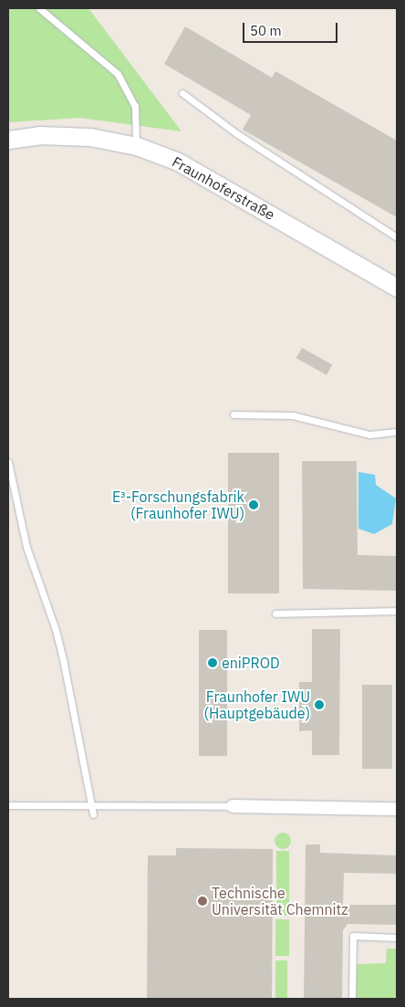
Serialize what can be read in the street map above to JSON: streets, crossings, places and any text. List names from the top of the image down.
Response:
{
  "streets": {
    "main road": ["Fraunhoferstraße"]
  },
  "places": [
    "E³-Forschungsfabrik (Fraunhofer IWU)",
    "eniPROD",
    "Fraunhofer IWU (Hauptgebäude)",
    "Technische Universität Chemnitz"
  ],
  "scale_bar": "50 m"
}
